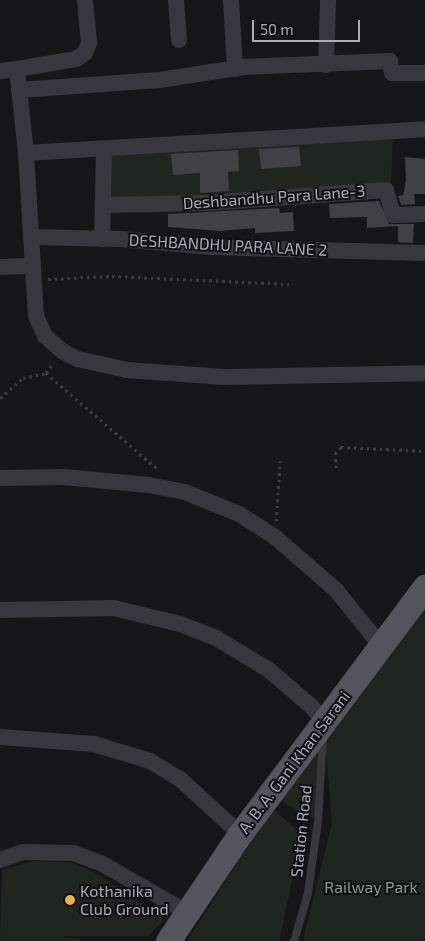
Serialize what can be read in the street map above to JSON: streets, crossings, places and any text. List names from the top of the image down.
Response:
{
  "streets": {
    "main road": ["A. B. A. Gani Khan Sarani"],
    "street": ["Deshbandhu Para Lane-3", "DESHBANDHU PARA LANE 2"],
    "lane": ["Station Road"]
  },
  "crossings": [
    ["A. B. A. Gani Khan Sarani", "Station Road"]
  ],
  "parks": ["Railway Park"],
  "places": ["Kothanika Club Ground"],
  "scale_bar": "50 m"
}
